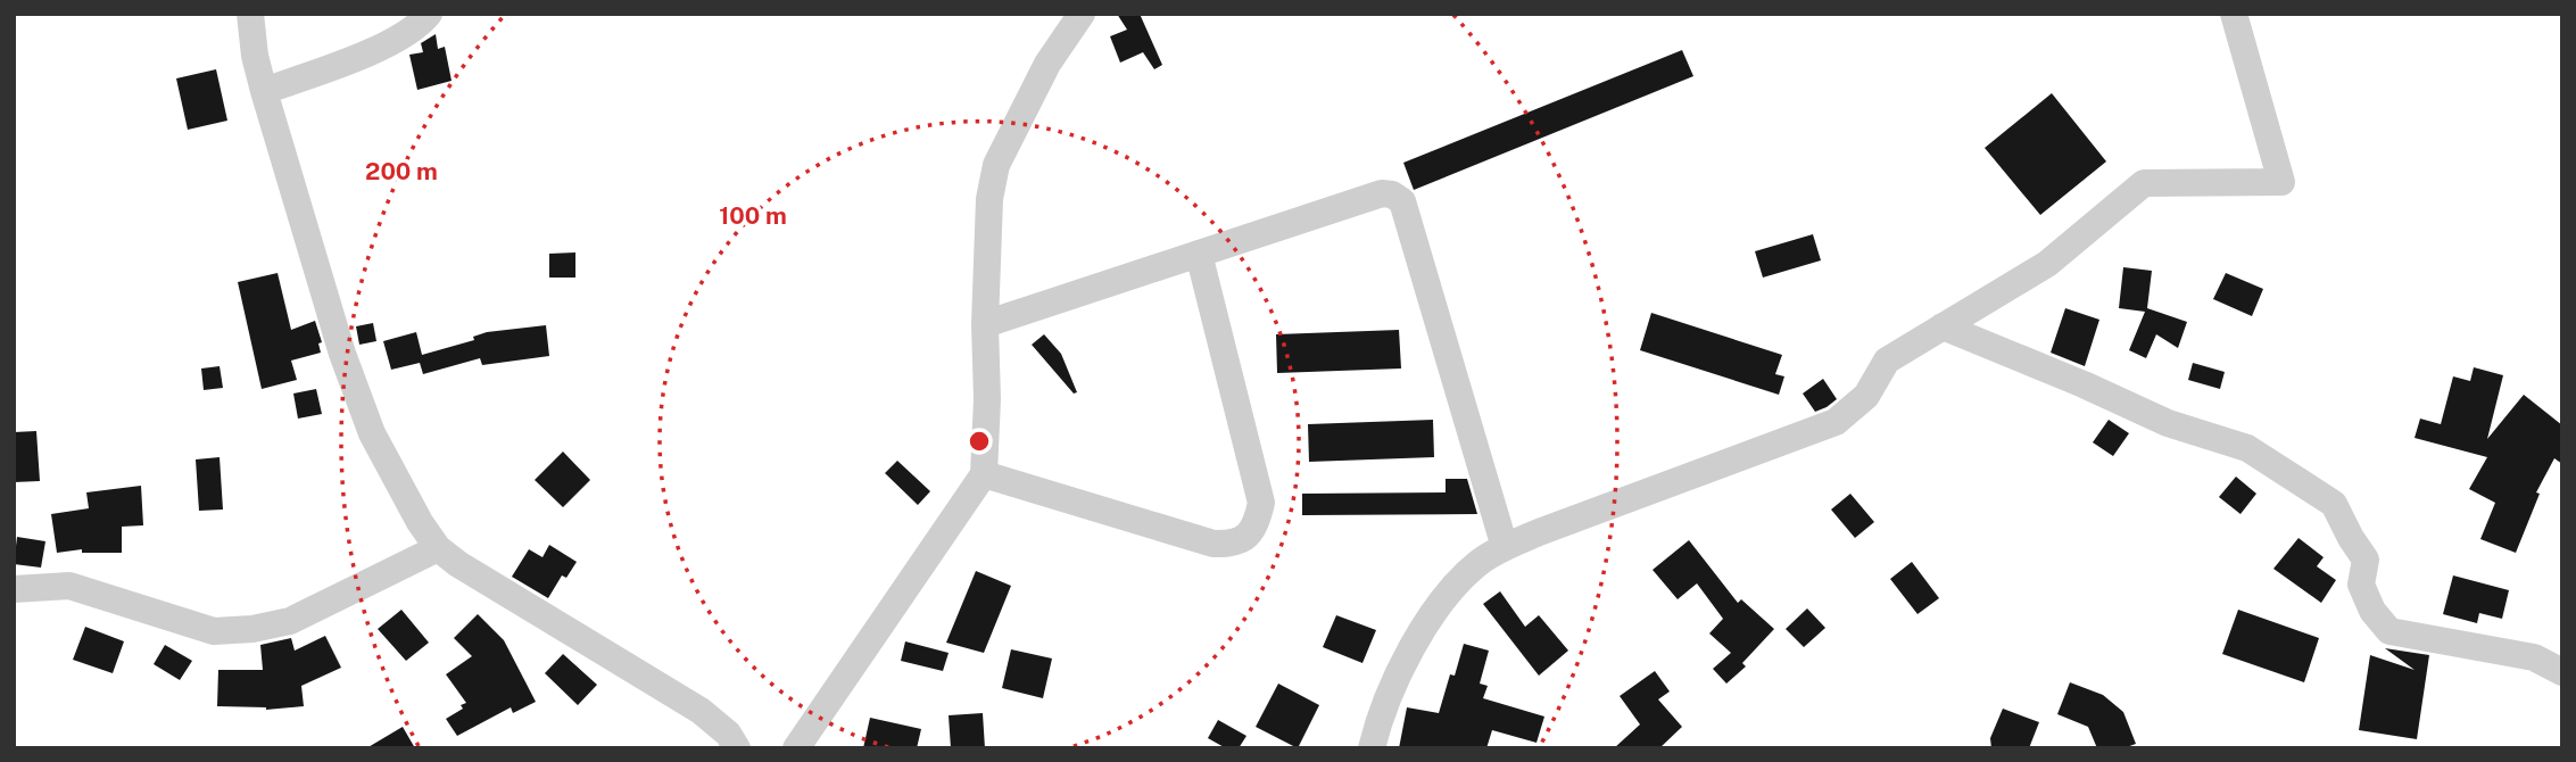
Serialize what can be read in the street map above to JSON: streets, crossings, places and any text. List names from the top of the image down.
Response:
{
  "rings": ["200 m", "100 m"]
}
